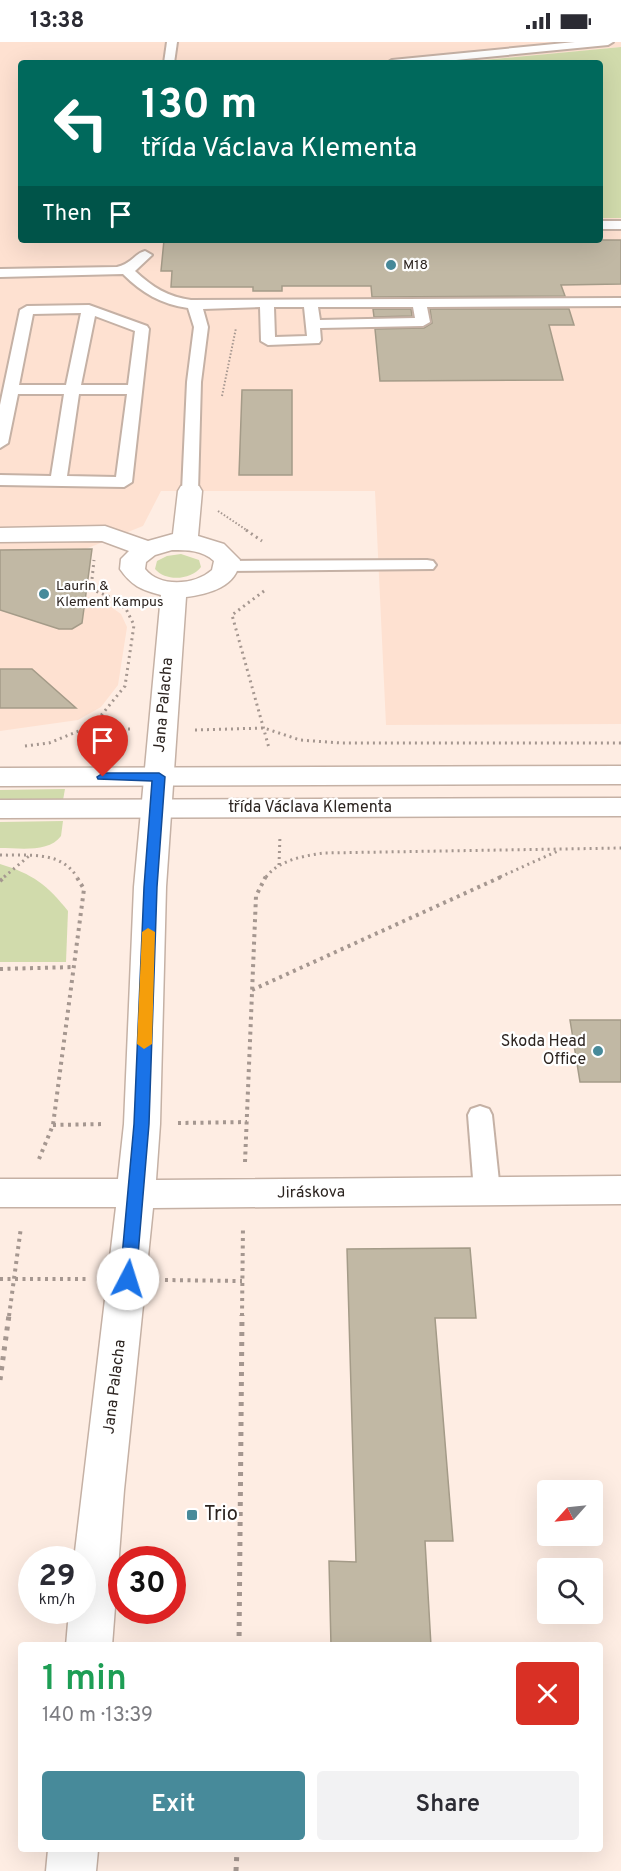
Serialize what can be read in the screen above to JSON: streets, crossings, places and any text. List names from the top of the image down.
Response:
{
  "streets": {
    "street": ["Jana Palacha", "třída Václava Klementa", "Jiráskova"]
  },
  "crossings": [
    ["Jana Palacha", "třída Václava Klementa"],
    ["Jana Palacha", "Jiráskova"]
  ],
  "places": {
    "other": ["M18", "Laurin & Klement Kampus", "Skoda Head Office"],
    "transit": ["Trio"]
  },
  "north": "bottom left",
  "page": {
    "status": "13:38",
    "turn": ["130 m", "třída Václava Klementa"],
    "then": "Then",
    "speed": "29 km/h",
    "limit": "30",
    "heading": ["1 min", "140 m · 13:39"],
    "buttons": ["Exit", "Share"]
  }
}
